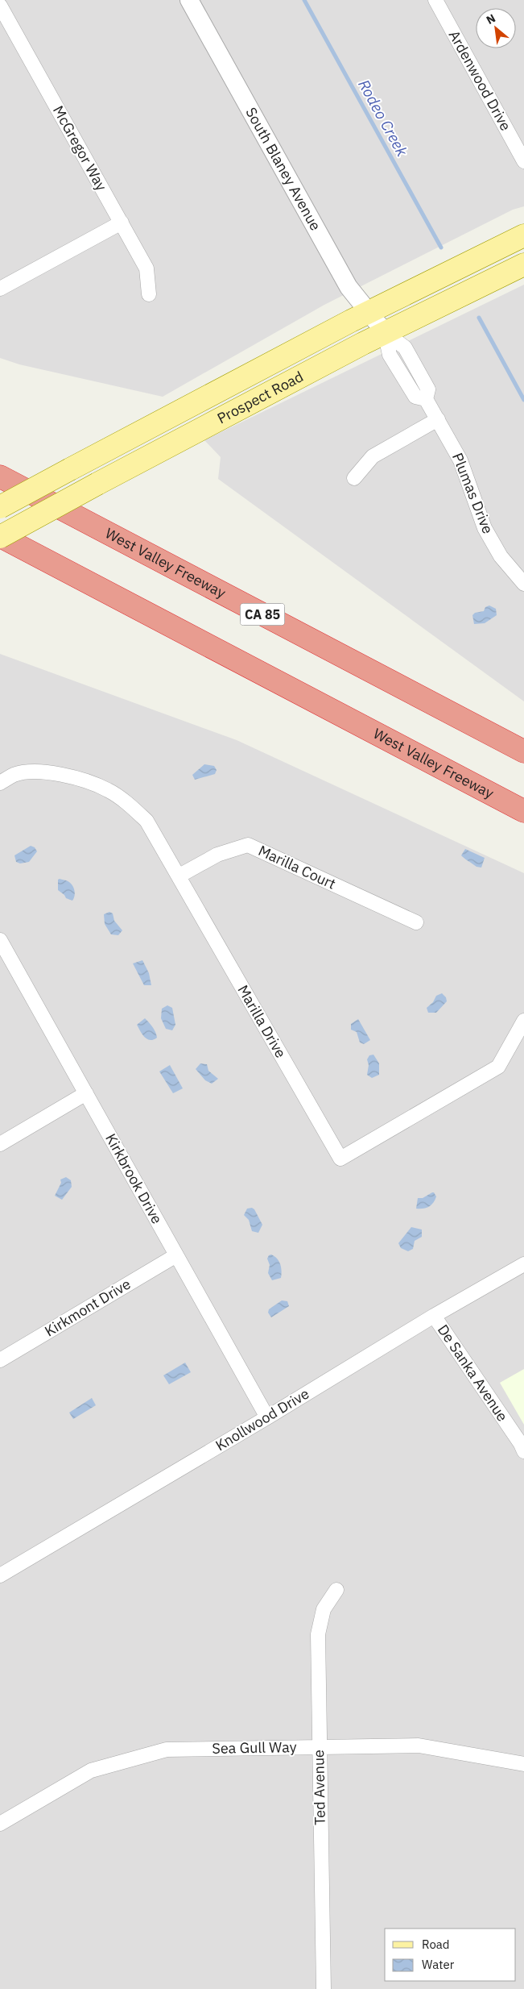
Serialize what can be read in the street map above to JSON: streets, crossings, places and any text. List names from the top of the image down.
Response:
{
  "streets": {
    "highway": ["West Valley Freeway", "CA 85"],
    "main road": ["Prospect Road"],
    "street": [
      "Ardenwood Drive",
      "McGregor Way",
      "South Blaney Avenue",
      "Plumas Drive",
      "Marilla Court",
      "Marilla Drive",
      "Kirkbrook Drive",
      "Kirkmont Drive",
      "De Sanka Avenue",
      "Knollwood Drive",
      "Sea Gull Way",
      "Ted Avenue"
    ]
  },
  "crossings": [
    ["South Blaney Avenue", "Prospect Road"],
    ["South Blaney Avenue", "Plumas Drive"],
    ["Prospect Road", "Plumas Drive"],
    ["Prospect Road", "West Valley Freeway"],
    ["Marilla Court", "Marilla Drive"],
    ["Kirkbrook Drive", "Kirkmont Drive"],
    ["Kirkbrook Drive", "Knollwood Drive"],
    ["De Sanka Avenue", "Knollwood Drive"],
    ["Sea Gull Way", "Ted Avenue"]
  ],
  "water": ["Rodeo Creek"],
  "legend": ["Road", "Water"],
  "north": "top left"
}
